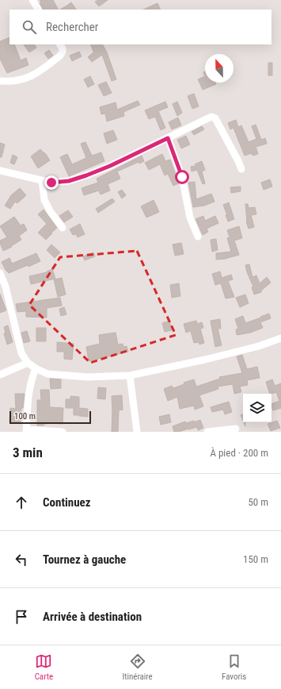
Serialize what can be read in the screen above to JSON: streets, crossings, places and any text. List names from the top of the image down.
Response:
{
  "scale_bar": "100 m",
  "north": "top",
  "page": {
    "search": "Rechercher",
    "scale": "100 m",
    "heading": ["3 min", "À pied · 200 m"],
    "list": [
      ["Continuez", "50 m"],
      ["Tournez à gauche", "150 m"],
      "Arrivée à destination"
    ],
    "nav": ["Carte", "Itinéraire", "Favoris"]
  }
}
